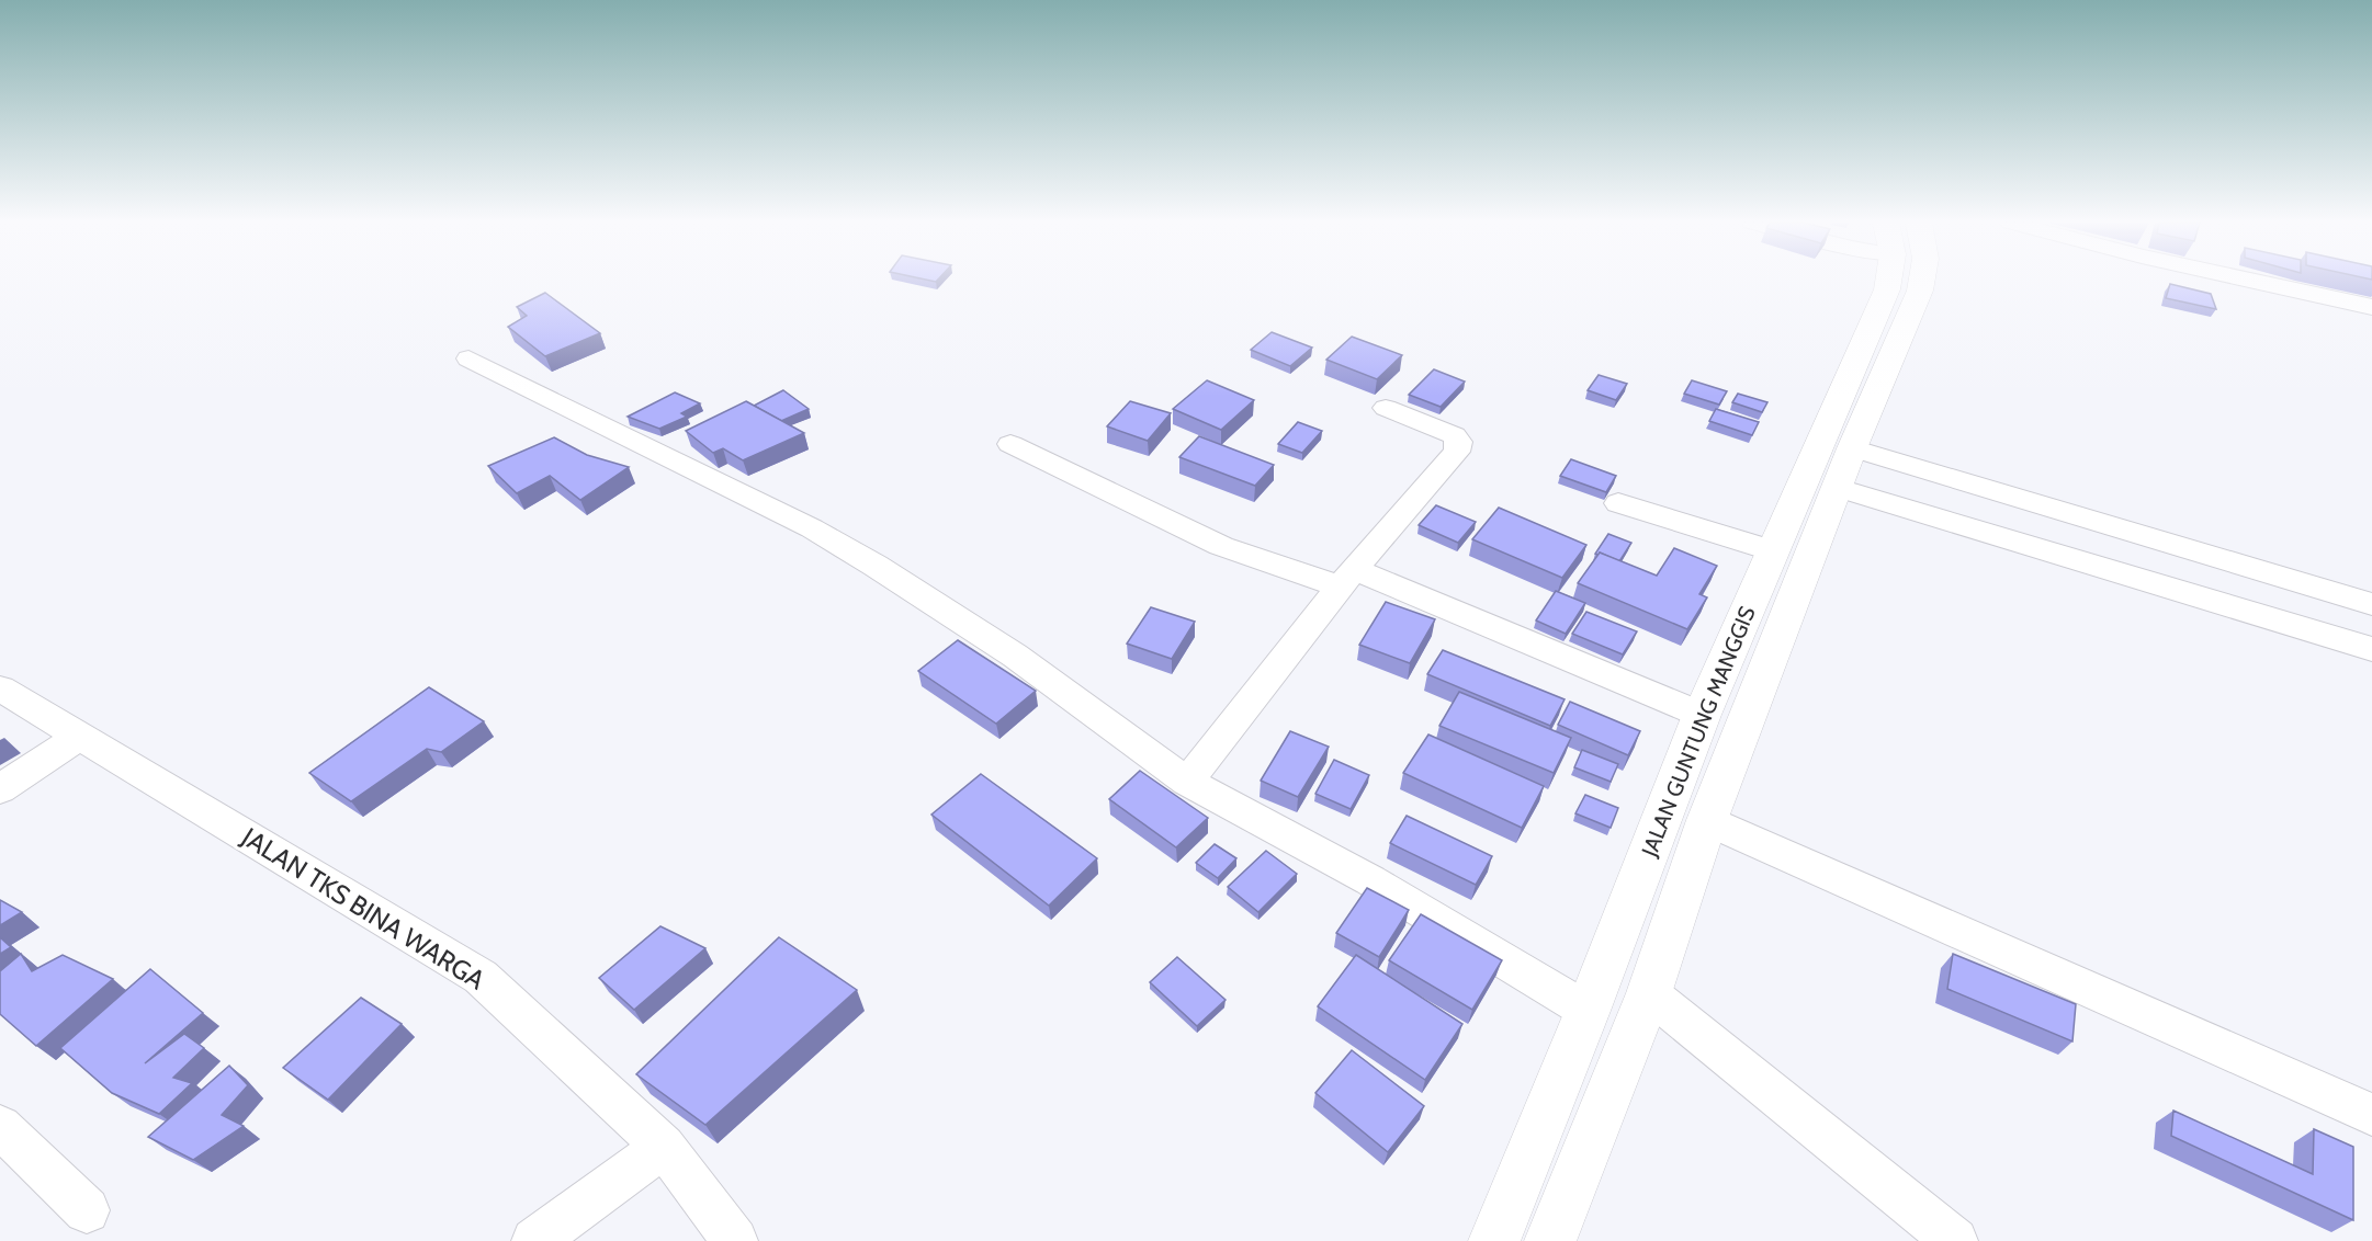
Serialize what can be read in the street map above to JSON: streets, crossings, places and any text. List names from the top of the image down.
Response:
{
  "streets": {
    "street": ["JALAN GUNTUNG MANGGIS", "JALAN TKS BINA WARGA"]
  }
}
